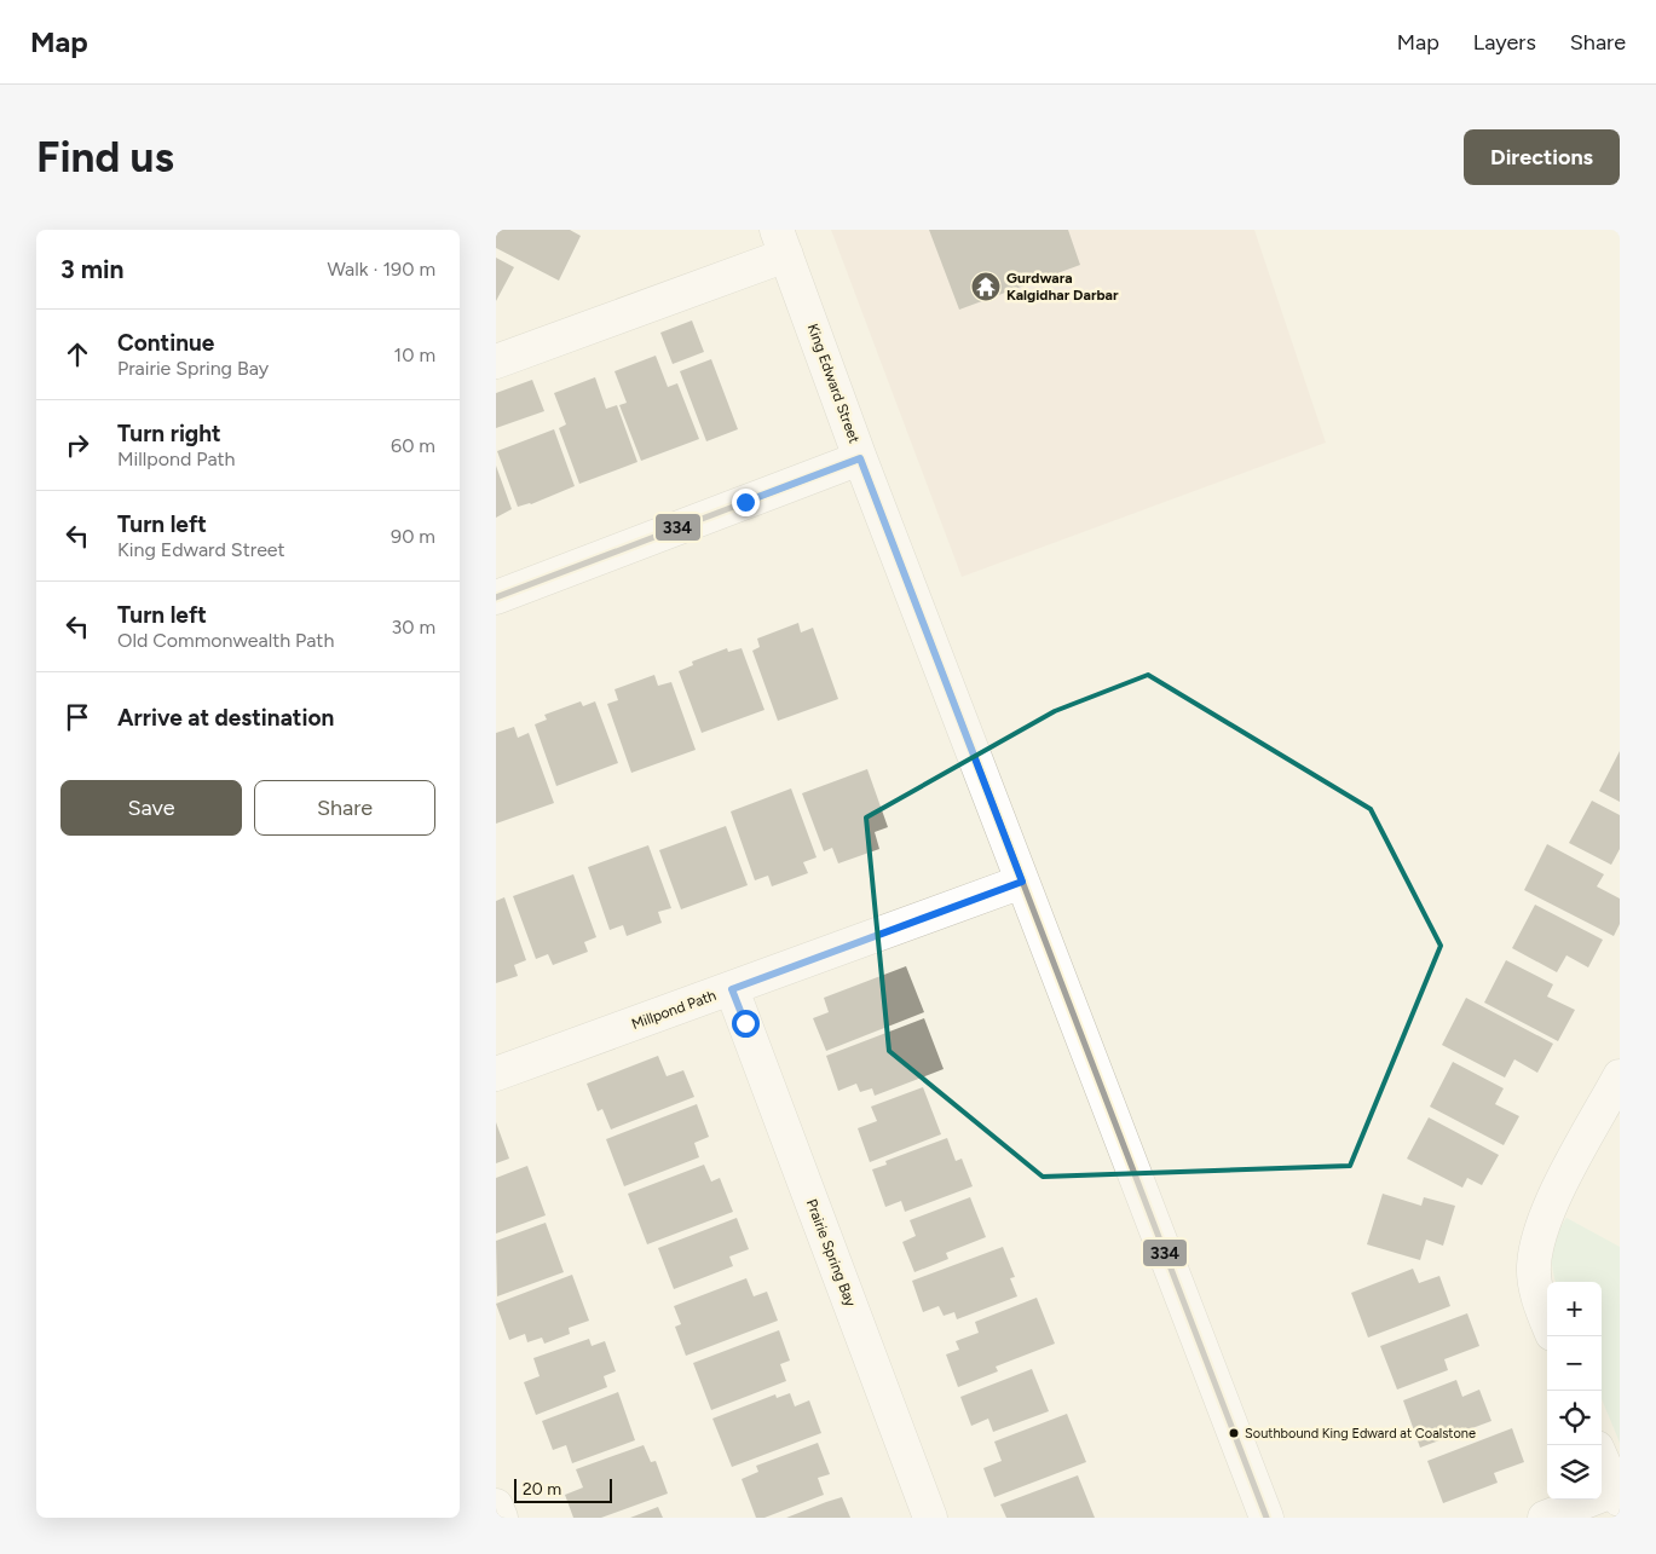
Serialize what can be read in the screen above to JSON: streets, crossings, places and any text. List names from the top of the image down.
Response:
{
  "streets": {
    "street": ["King Edward Street", "Millpond Path", "Prairie Spring Bay"]
  },
  "crossings": [
    ["King Edward Street", "Millpond Path"],
    ["Millpond Path", "Prairie Spring Bay"]
  ],
  "places": {
    "temple": ["Gurdwara Kalgidhar Darbar"],
    "other": ["Southbound King Edward at Coalstone"]
  },
  "lines": ["transit line 334"],
  "scale_bar": "20 m",
  "page": {
    "header": "Map",
    "nav": ["Map", "Layers", "Share"],
    "buttons": [
      "Directions",
      ["Save", "Share"]
    ],
    "title": "Find us",
    "heading": ["3 min", "Walk · 190 m"],
    "list": [
      ["Continue", "Prairie Spring Bay", "10 m"],
      ["Turn right", "Millpond Path", "60 m"],
      ["Turn left", "King Edward Street", "90 m"],
      ["Turn left", "Old Commonwealth Path", "30 m"],
      "Arrive at destination"
    ],
    "map_buttons": ["+", "−"],
    "scale": "20 m"
  }
}
